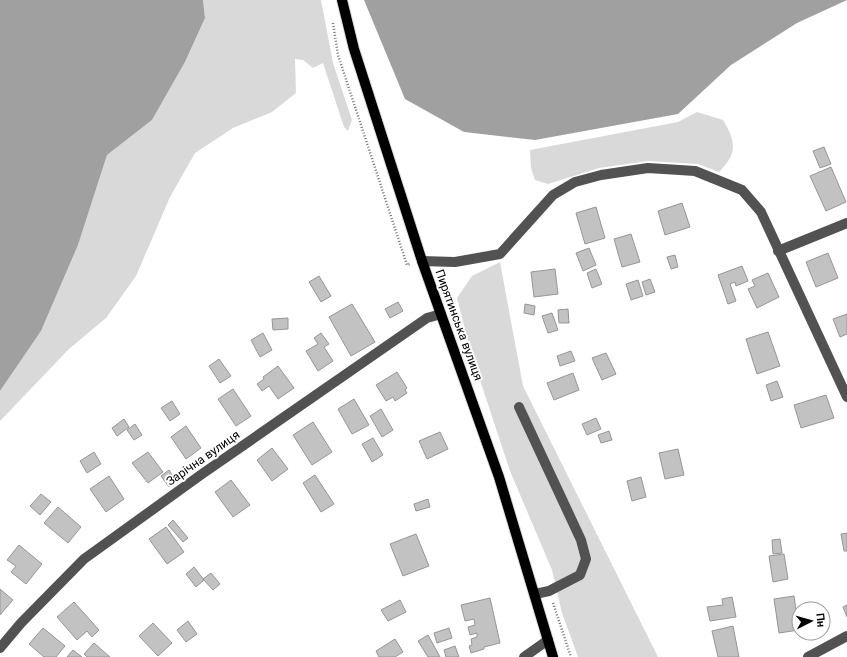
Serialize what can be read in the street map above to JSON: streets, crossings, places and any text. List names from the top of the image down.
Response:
{
  "streets": {
    "main road": ["Пирятинська вулиця"],
    "street": ["Зарічна вулиця"]
  },
  "crossings": [
    ["Пирятинська вулиця", "Зарічна вулиця"]
  ],
  "north": "right"
}
